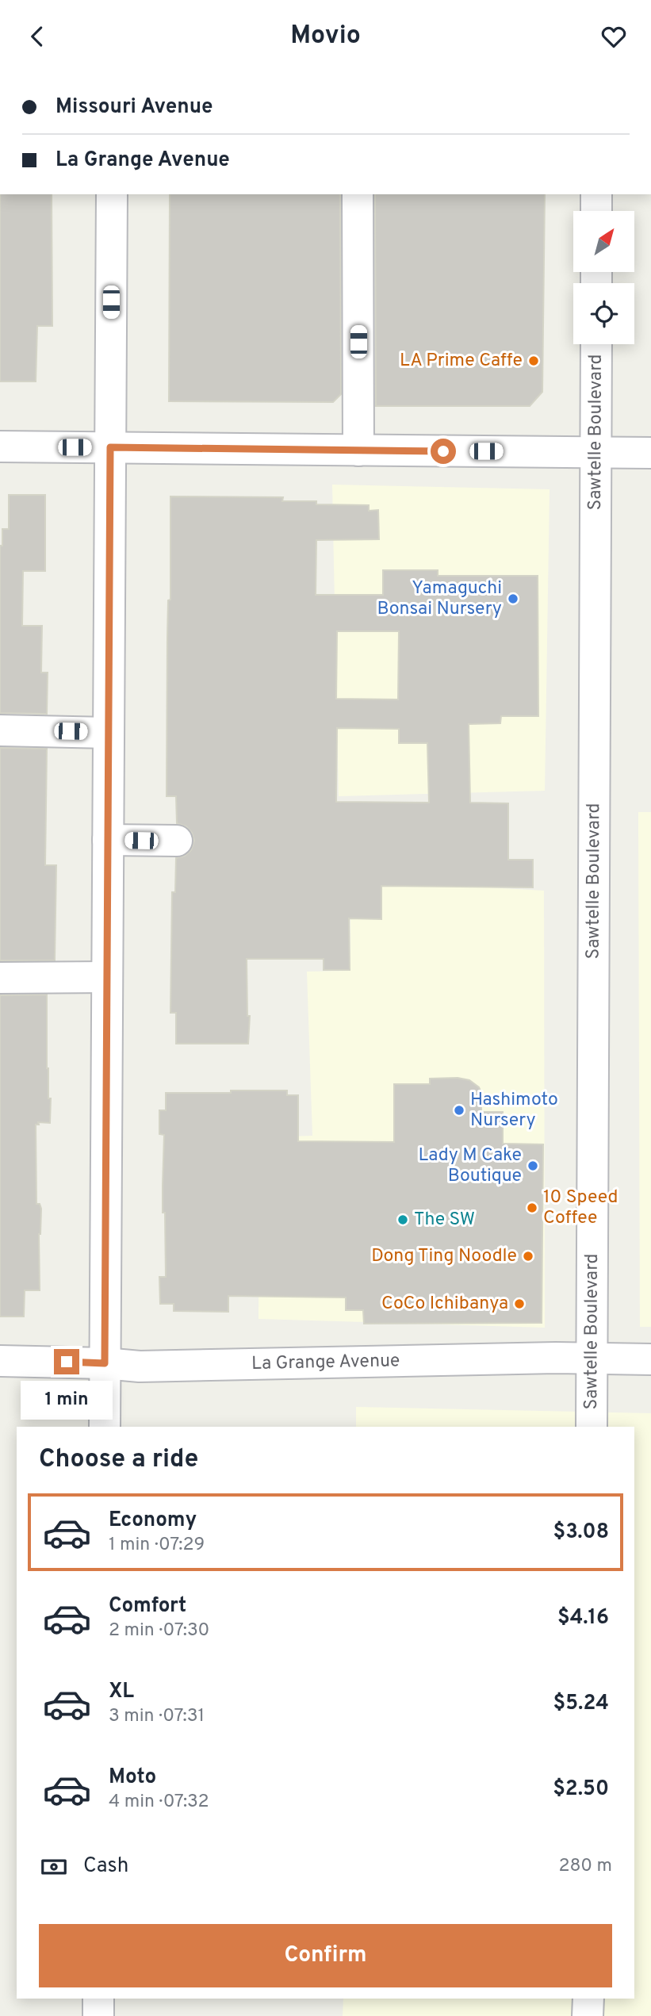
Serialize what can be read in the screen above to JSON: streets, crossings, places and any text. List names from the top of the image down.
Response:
{
  "streets": {
    "street": ["Sawtelle Boulevard", "La Grange Avenue"]
  },
  "crossings": [
    ["Sawtelle Boulevard", "La Grange Avenue"]
  ],
  "places": [
    "LA Prime Caffe",
    "Yamaguchi Bonsai Nursery",
    "Hashimoto Nursery",
    "Lady M Cake Boutique",
    "10 Speed Coffee",
    "The SW",
    "Dong Ting Noodle",
    "CoCo Ichibanya"
  ],
  "north": "top right",
  "page": {
    "header": "Movio",
    "banner": ["Missouri Avenue", "La Grange Avenue"],
    "bubble": "1 min",
    "heading": "Choose a ride",
    "list": [
      {
        "name": "Economy",
        "note": "1 min · 07:29",
        "value": "$3.08"
      },
      {
        "name": "Comfort",
        "note": "2 min · 07:30",
        "value": "$4.16"
      },
      {
        "name": "XL",
        "note": "3 min · 07:31",
        "value": "$5.24"
      },
      {
        "name": "Moto",
        "note": "4 min · 07:32",
        "value": "$2.50"
      }
    ],
    "pay": ["Cash", "280 m"],
    "buttons": "Confirm"
  }
}
